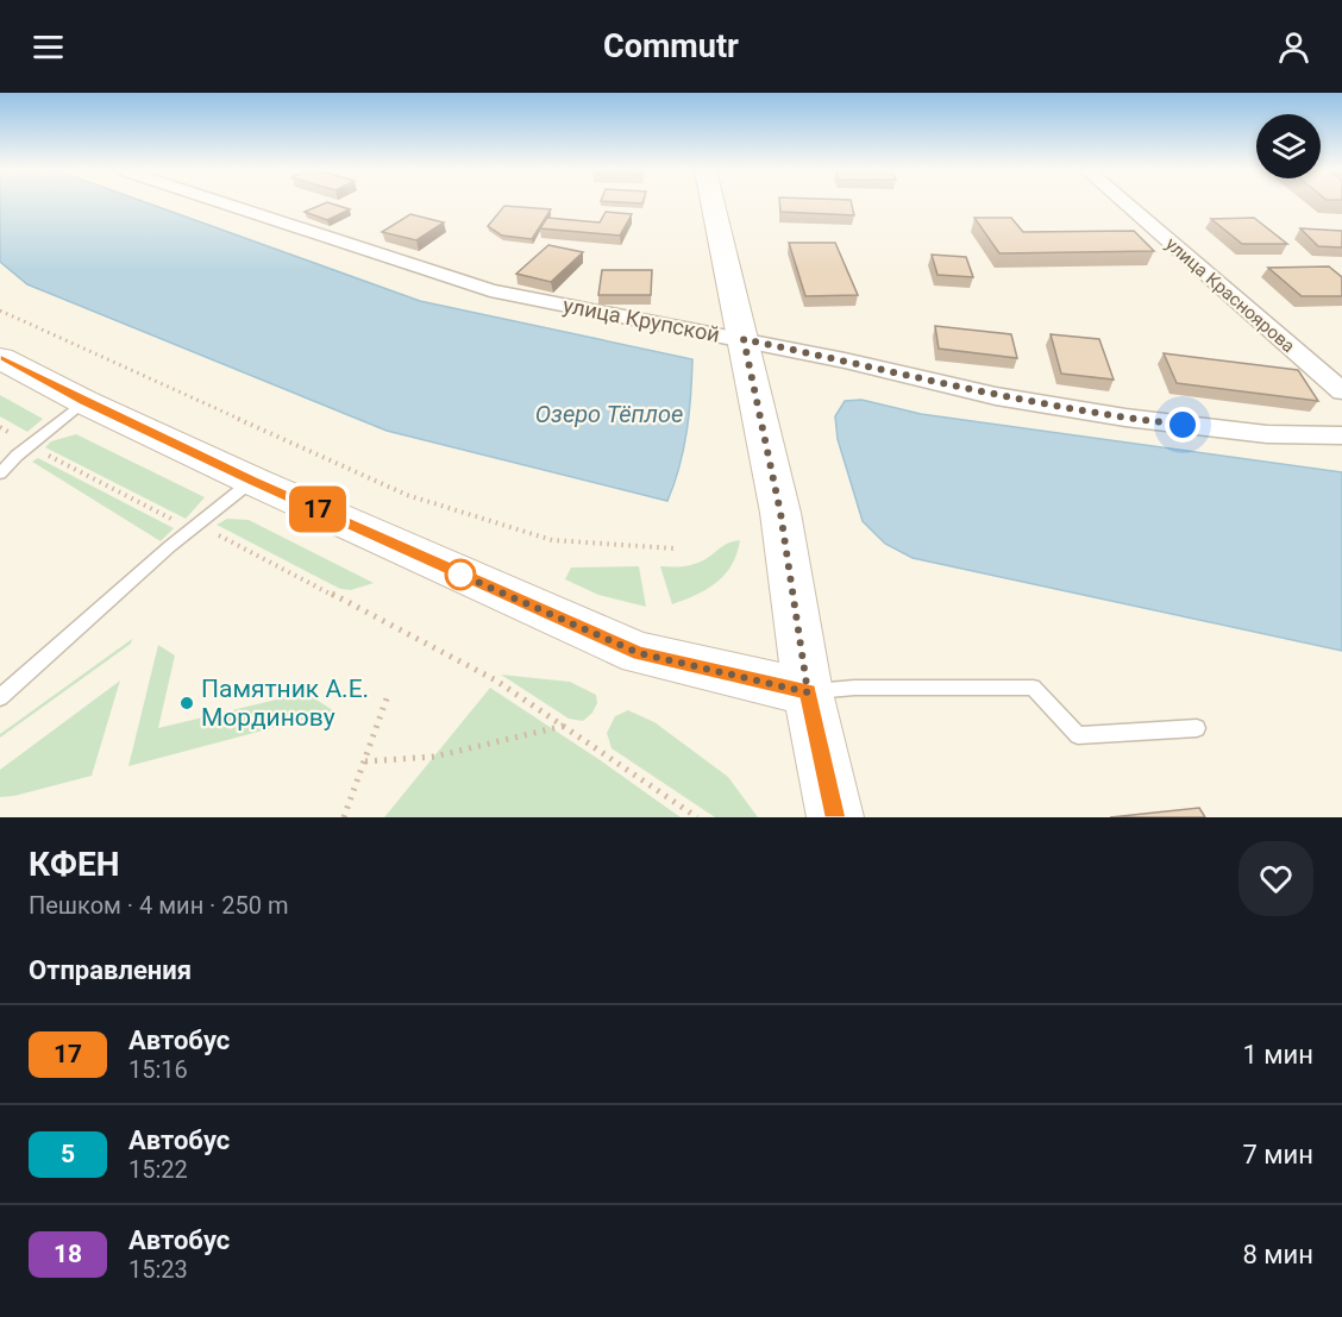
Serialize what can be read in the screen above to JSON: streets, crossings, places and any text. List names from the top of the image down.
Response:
{
  "streets": {
    "street": ["улица Красноярова", "улица Крупской"]
  },
  "water": ["Озеро Тёплое"],
  "places": ["Памятник А.Е. Мординову"],
  "lines": ["bus line 17"],
  "page": {
    "header": "Commutr",
    "on_map": "17",
    "heading": [
      ["КФЕН", "Пешком · 4 мин · 250 m"],
      "Отправления"
    ],
    "list": [
      {
        "mark": "17",
        "name": "Автобус",
        "note": "15:16",
        "value": "1 мин"
      },
      {
        "mark": "5",
        "name": "Автобус",
        "note": "15:22",
        "value": "7 мин"
      },
      {
        "mark": "18",
        "name": "Автобус",
        "note": "15:23",
        "value": "8 мин"
      }
    ]
  }
}
